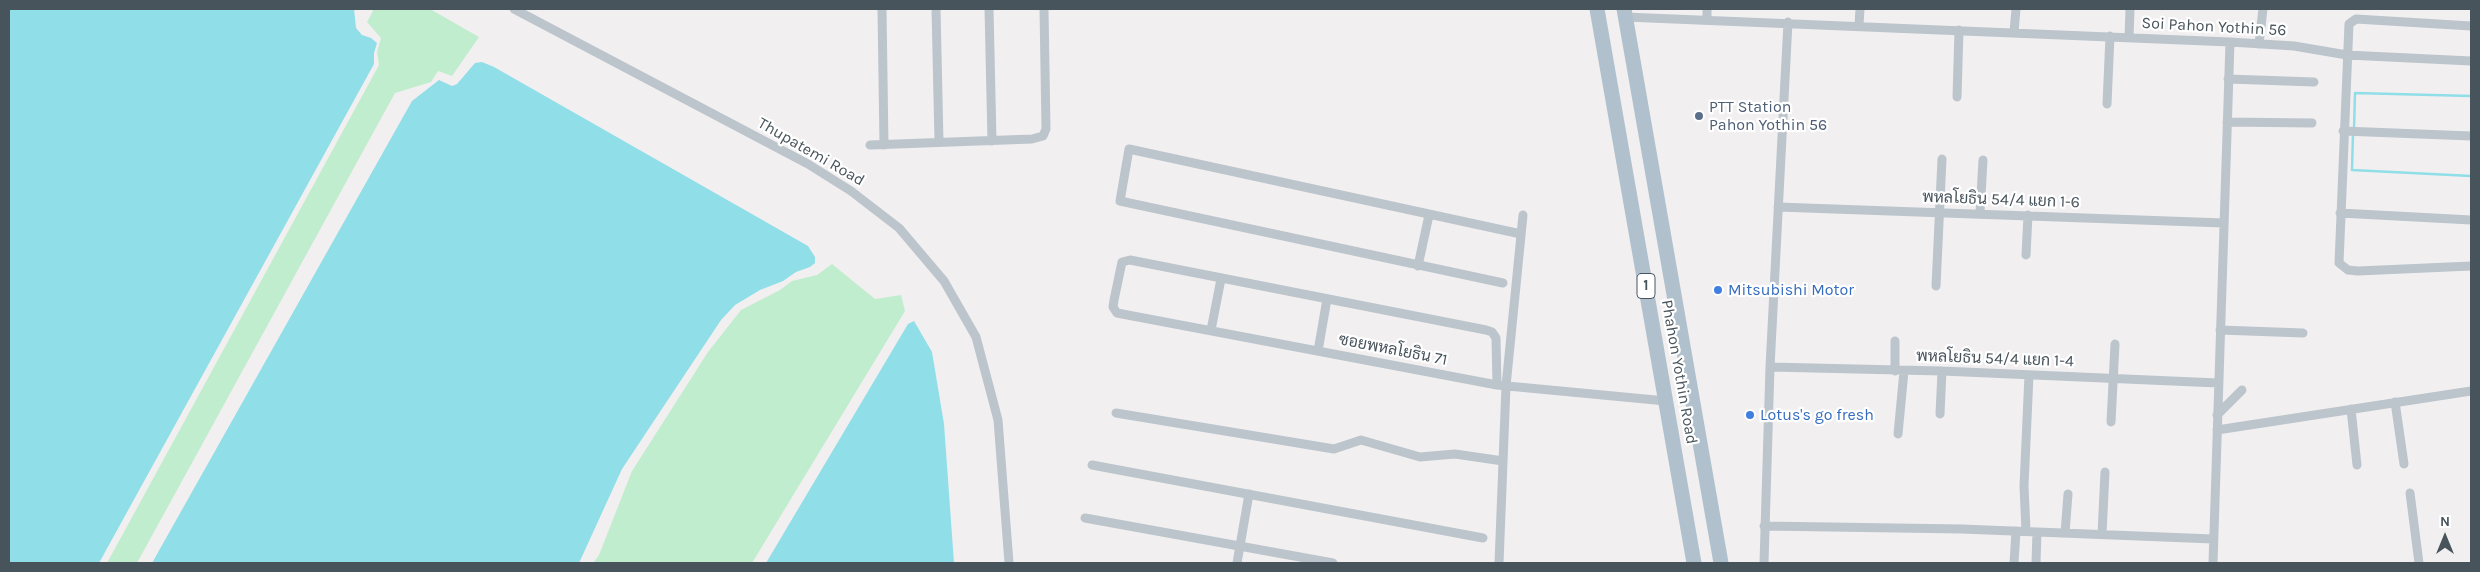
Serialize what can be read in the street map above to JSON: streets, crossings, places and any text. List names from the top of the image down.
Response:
{
  "streets": {
    "main road": ["1", "Phahon Yothin Road"],
    "street": [
      "Soi Pahon Yothin 56",
      "Thupatemi Road",
      "พหลโยธิน 54/4 แยก 1-6",
      "ซอยพหลโยธิน 71",
      "พหลโยธิน 54/4 แยก 1-4"
    ]
  },
  "crossings": [
    ["Soi Pahon Yothin 56", "Phahon Yothin Road"],
    ["ซอยพหลโยธิน 71", "Phahon Yothin Road"]
  ],
  "places": ["PTT Station Pahon Yothin 56", "Mitsubishi Motor", "Lotus's go fresh"],
  "north": "top"
}
